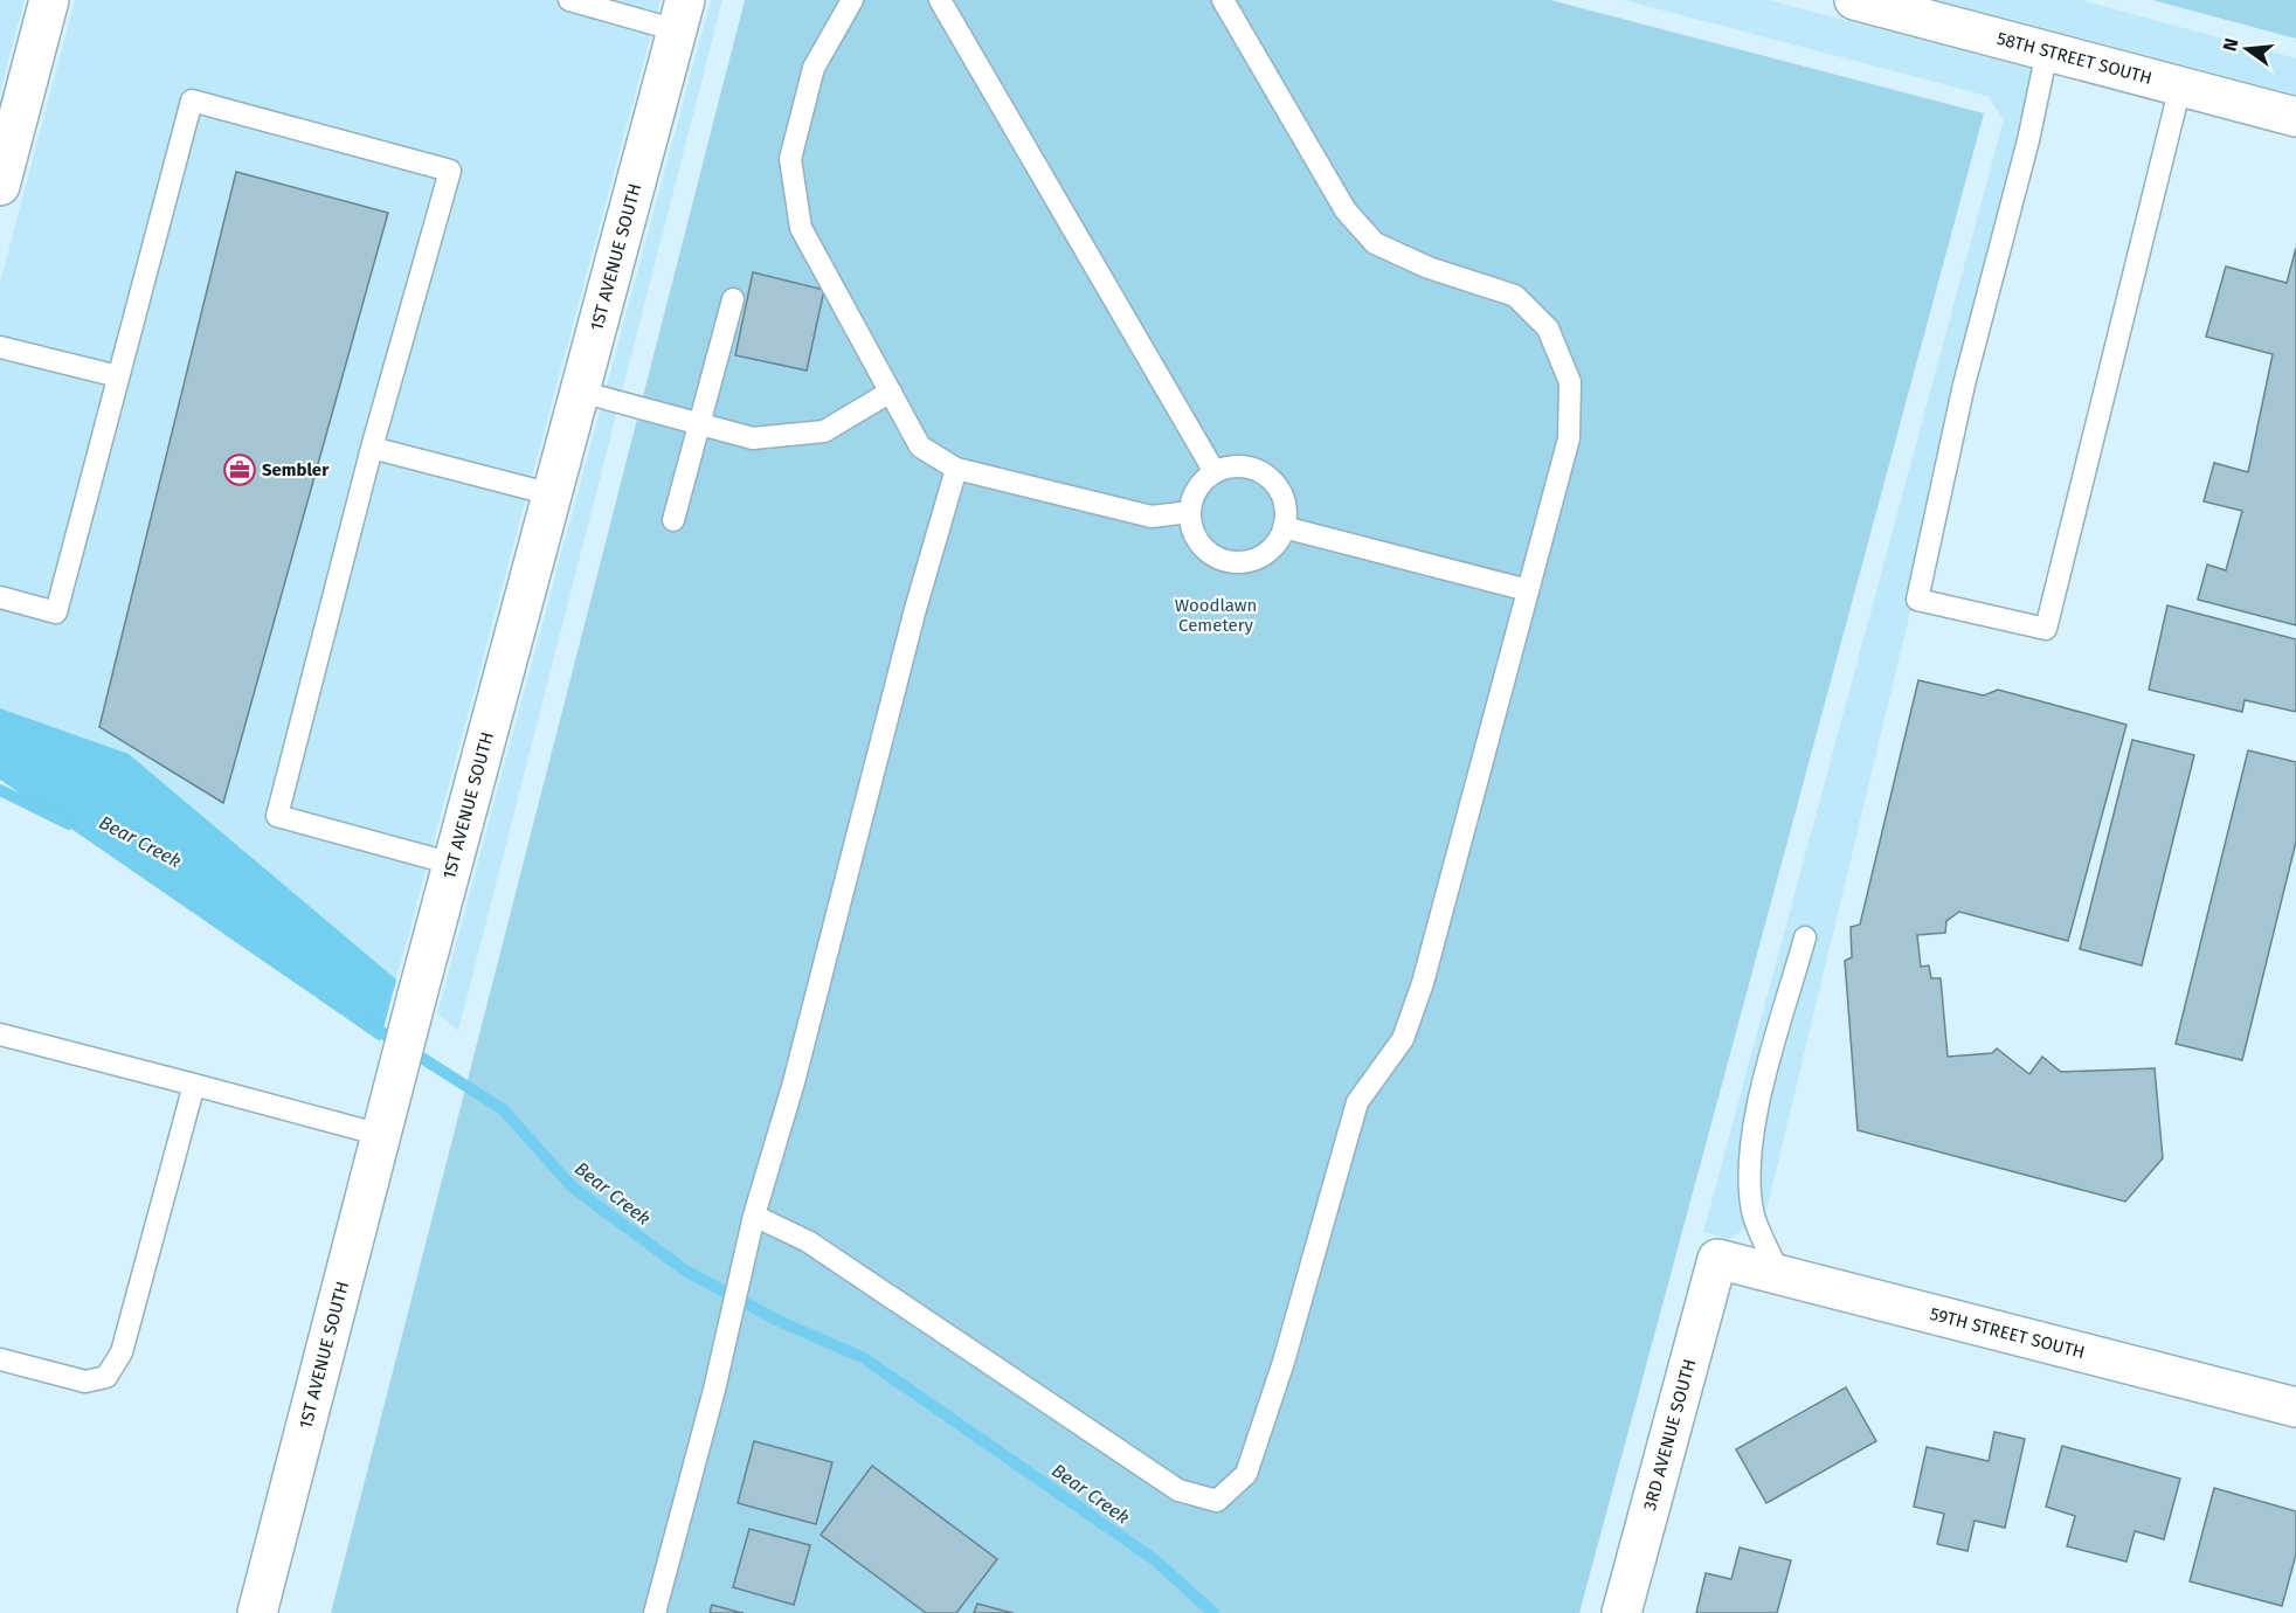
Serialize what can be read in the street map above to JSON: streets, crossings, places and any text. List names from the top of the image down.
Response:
{
  "streets": {
    "main road": [
      "58TH STREET SOUTH",
      "1ST AVENUE SOUTH",
      "59TH STREET SOUTH",
      "3RD AVENUE SOUTH"
    ]
  },
  "crossings": [
    ["59TH STREET SOUTH", "3RD AVENUE SOUTH"]
  ],
  "water": ["Bear Creek"],
  "parks": ["Woodlawn Cemetery"],
  "places": {
    "office": ["Sembler"]
  },
  "north": "left"
}
